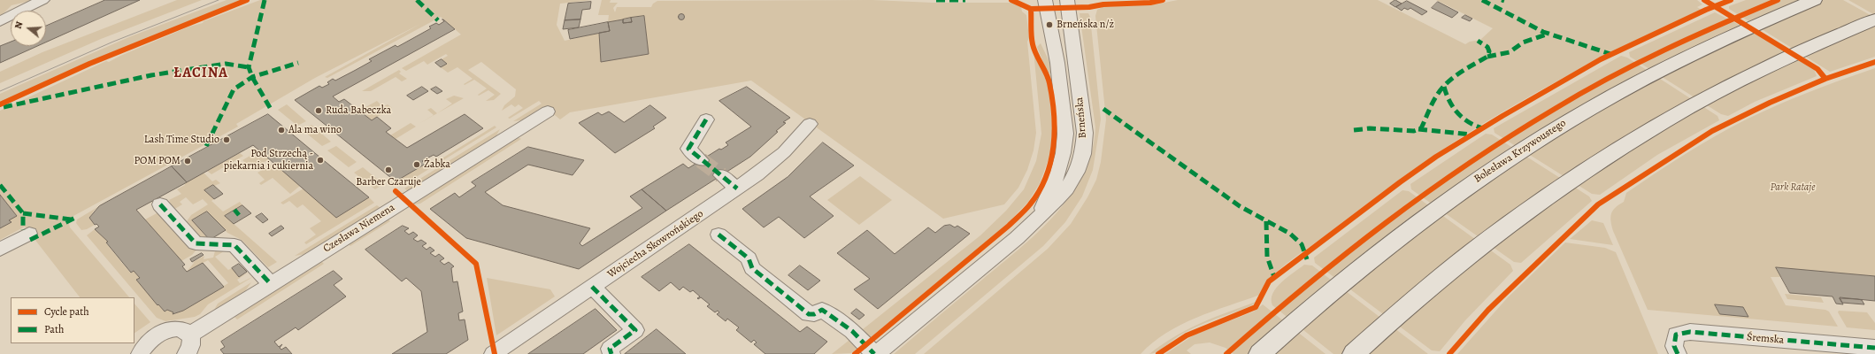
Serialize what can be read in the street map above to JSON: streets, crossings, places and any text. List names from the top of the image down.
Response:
{
  "streets": {
    "main road": ["Bolesława Krzywoustego"],
    "street": [
      "Brneńska",
      "Czesława Niemena",
      "Wojciecha Skowrońskiego",
      "Śremska"
    ]
  },
  "districts": ["ŁACINA"],
  "parks": ["Park Rataje"],
  "places": [
    "Brneńska n/ż",
    "Ruda Babeczka",
    "Ala ma wino",
    "Lash Time Studio",
    "Pod Strzechą - piekarnia i cukiernia",
    "POM POM",
    "Żabka",
    "Barber Czaruje"
  ],
  "legend": ["Cycle path", "Path"],
  "north": "left"
}
